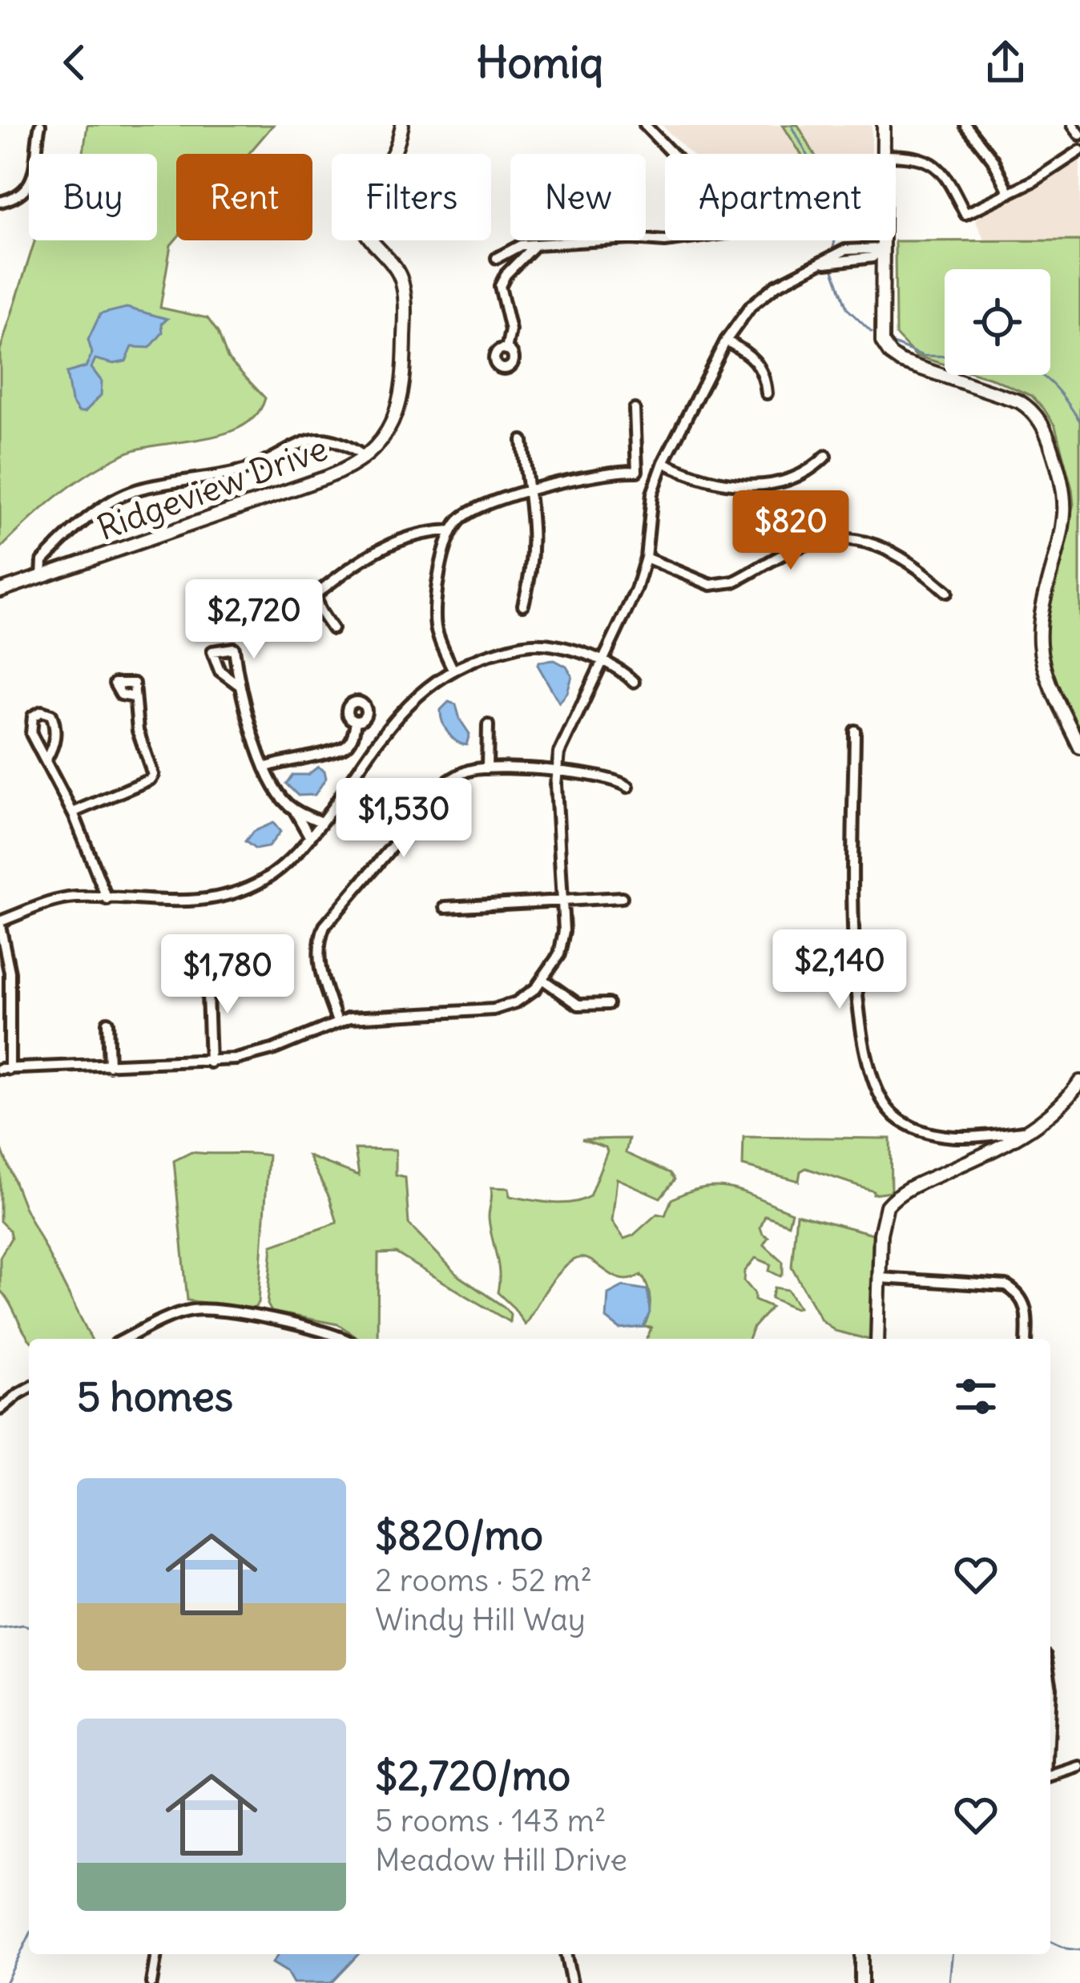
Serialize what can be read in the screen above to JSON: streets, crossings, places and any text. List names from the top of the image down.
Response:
{
  "streets": {
    "street": ["Ridgeview Drive"]
  },
  "page": {
    "header": "Homiq",
    "chip": [
      "Buy",
      "Rent",
      "Filters",
      "New",
      "Apartment"
    ],
    "price": [
      "$820",
      "$2,720",
      "$1,530",
      "$2,140",
      "$1,780"
    ],
    "heading": "5 homes",
    "list": [
      {
        "name": "$820/mo",
        "note": "2 rooms · 52 m² · Windy Hill Way"
      },
      {
        "name": "$2,720/mo",
        "note": "5 rooms · 143 m² · Meadow Hill Drive"
      }
    ]
  }
}
